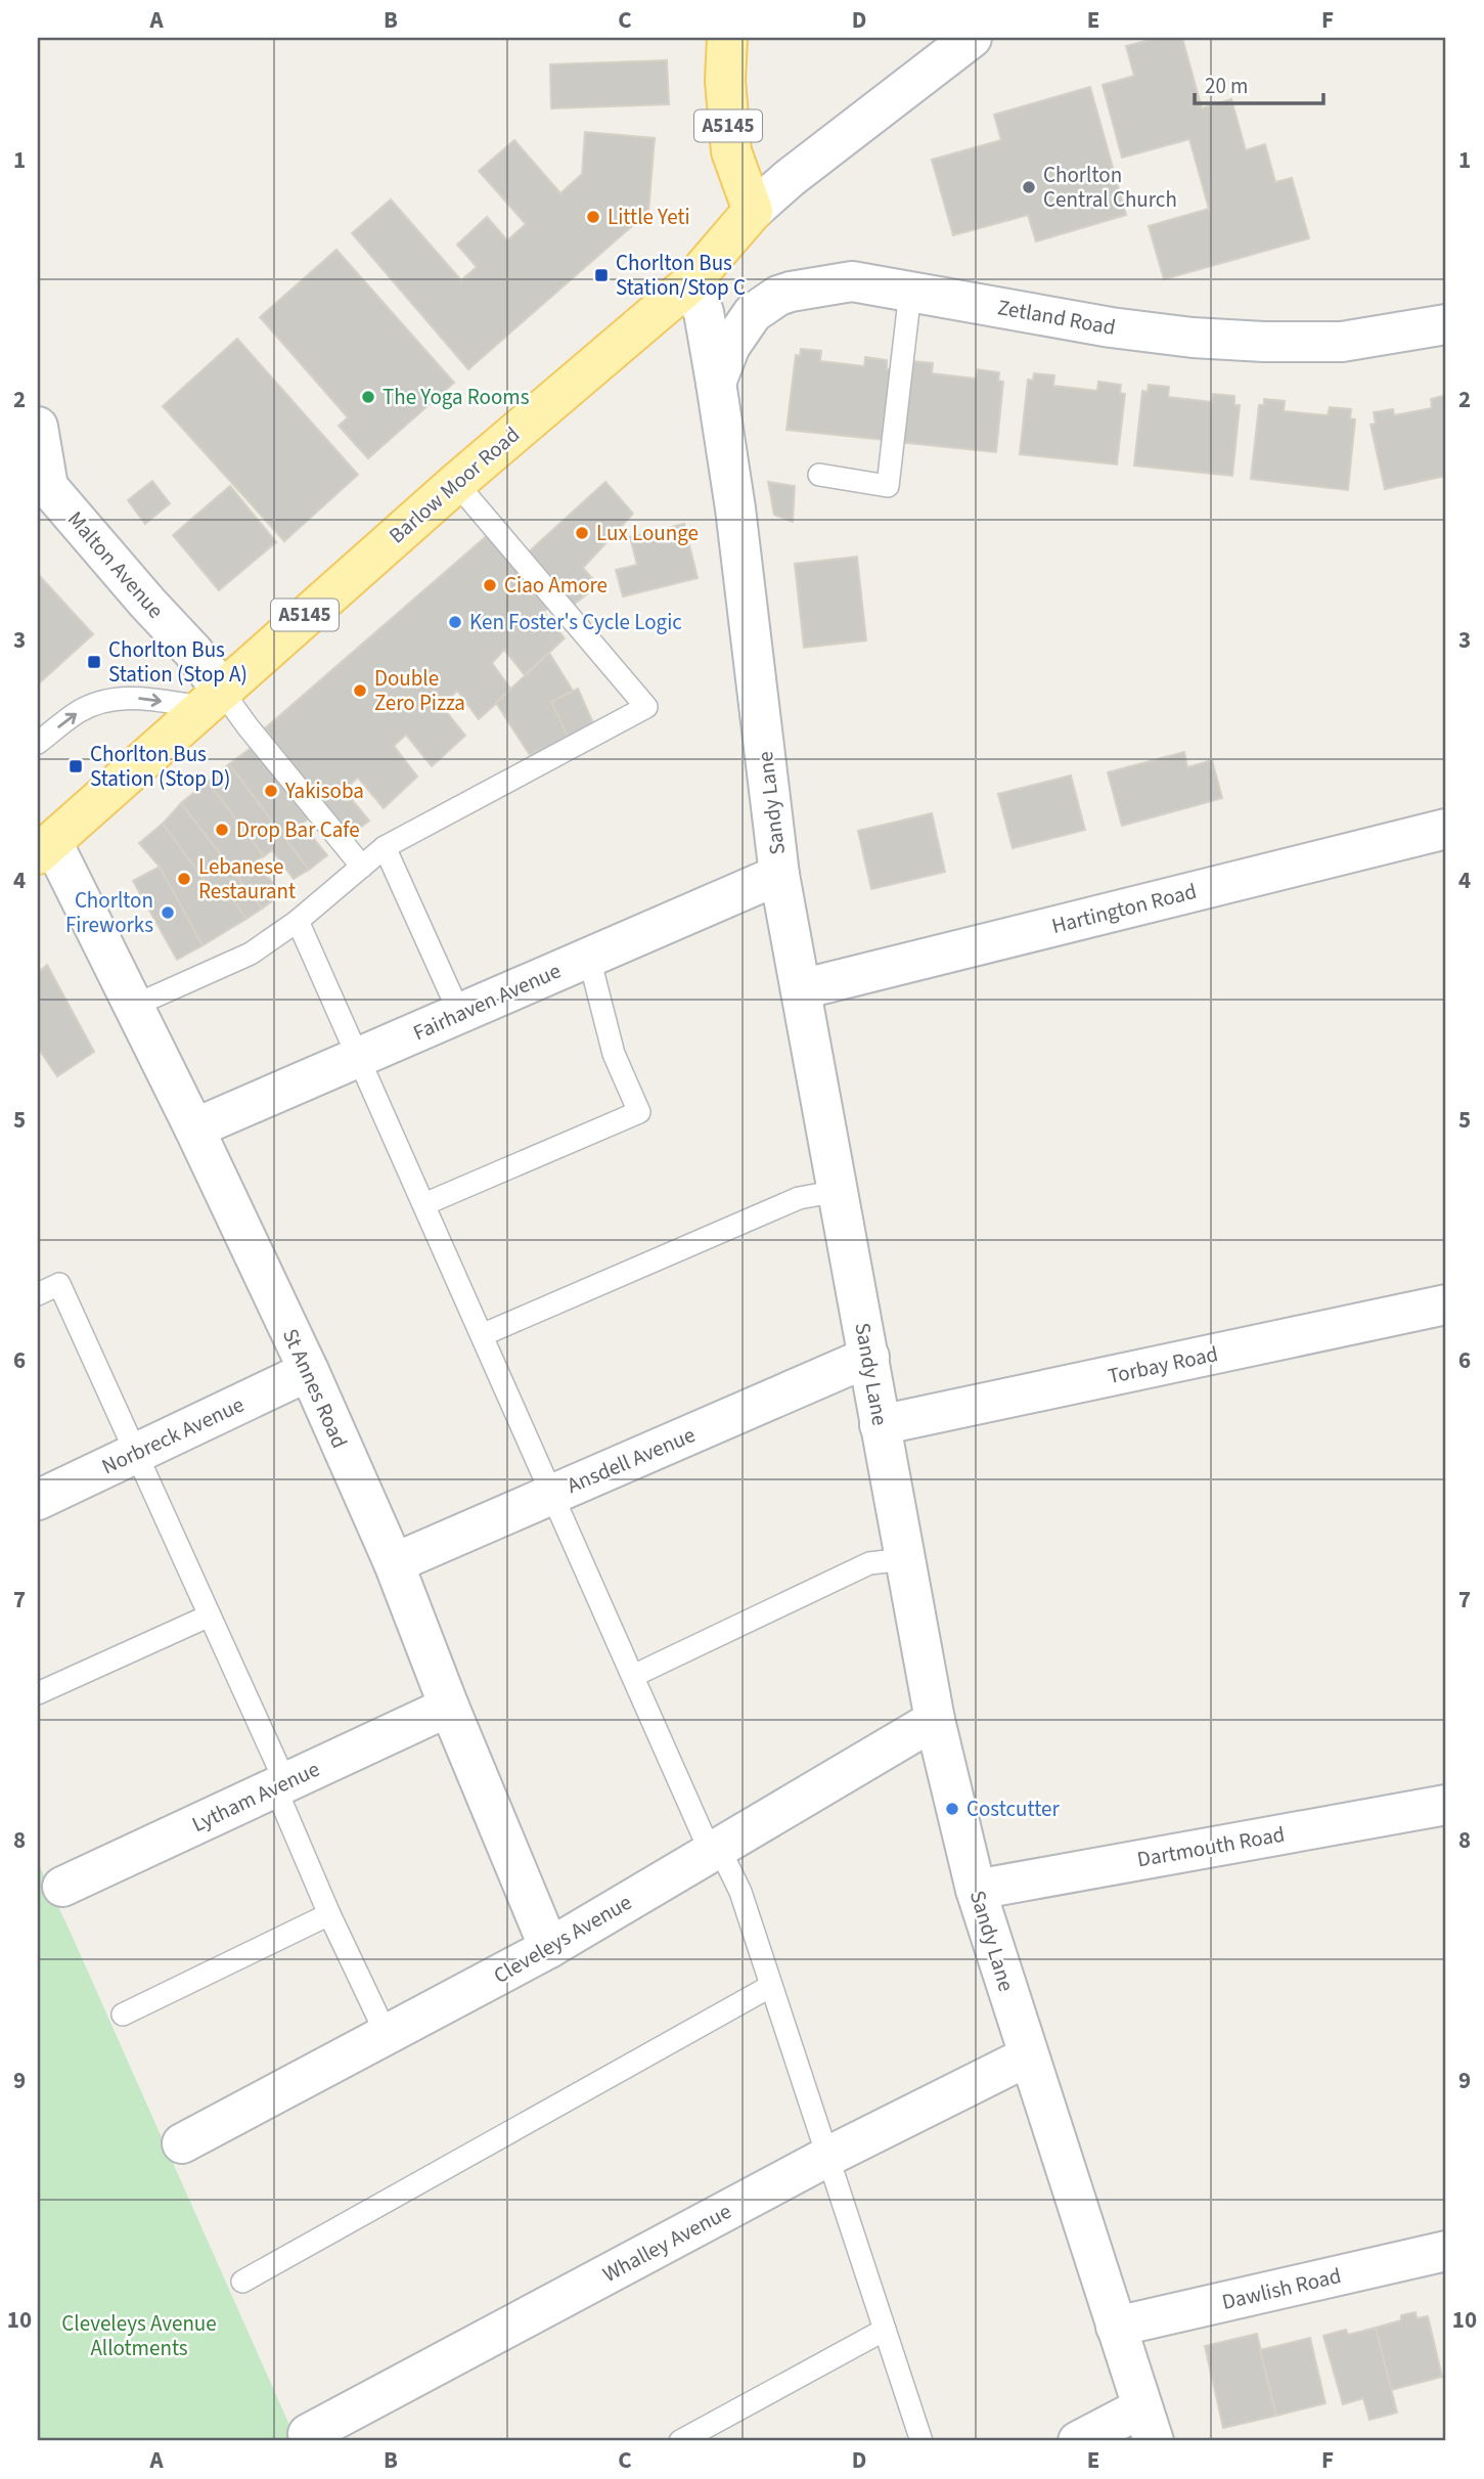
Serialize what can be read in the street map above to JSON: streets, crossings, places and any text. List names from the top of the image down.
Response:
{
  "streets": {
    "main road": ["A5145", "Barlow Moor Road"],
    "street": [
      "Zetland Road",
      "Malton Avenue",
      "Sandy Lane",
      "Hartington Road",
      "Fairhaven Avenue",
      "Torbay Road",
      "St Annes Road",
      "Norbreck Avenue",
      "Ansdell Avenue",
      "Lytham Avenue",
      "Dartmouth Road",
      "Cleveleys Avenue",
      "Whalley Avenue",
      "Dawlish Road"
    ]
  },
  "crossings": [
    ["A5145", "Barlow Moor Road"],
    ["Zetland Road", "Sandy Lane"],
    ["Barlow Moor Road", "Malton Avenue"],
    ["Barlow Moor Road", "Sandy Lane"],
    ["Barlow Moor Road", "St Annes Road"],
    ["Sandy Lane", "Hartington Road"],
    ["Sandy Lane", "Fairhaven Avenue"],
    ["Sandy Lane", "Torbay Road"],
    ["Sandy Lane", "Ansdell Avenue"],
    ["Sandy Lane", "Dartmouth Road"],
    ["Sandy Lane", "Cleveleys Avenue"],
    ["Sandy Lane", "Whalley Avenue"],
    ["Sandy Lane", "Dawlish Road"],
    ["Fairhaven Avenue", "St Annes Road"],
    ["St Annes Road", "Norbreck Avenue"],
    ["St Annes Road", "Ansdell Avenue"],
    ["St Annes Road", "Lytham Avenue"],
    ["St Annes Road", "Cleveleys Avenue"]
  ],
  "parks": ["Cleveleys Avenue Allotments"],
  "places": {
    "other": [
      "Chorlton Central Church",
      "Little Yeti",
      "The Yoga Rooms",
      "Lux Lounge",
      "Ciao Amore",
      "Ken Foster's Cycle Logic",
      "Double Zero Pizza",
      "Yakisoba",
      "Drop Bar Cafe",
      "Lebanese Restaurant",
      "Chorlton Fireworks",
      "Costcutter"
    ],
    "transit": ["Chorlton Bus Station/Stop C", "Chorlton Bus Station (Stop A)", "Chorlton Bus Station (Stop D)"]
  },
  "scale_bar": "20 m",
  "grid": {
    "columns": [
      "A",
      "B",
      "C",
      "D",
      "E",
      "F"
    ],
    "rows": [
      "1",
      "2",
      "3",
      "4",
      "5",
      "6",
      "7",
      "8",
      "9",
      "10"
    ]
  }
}
